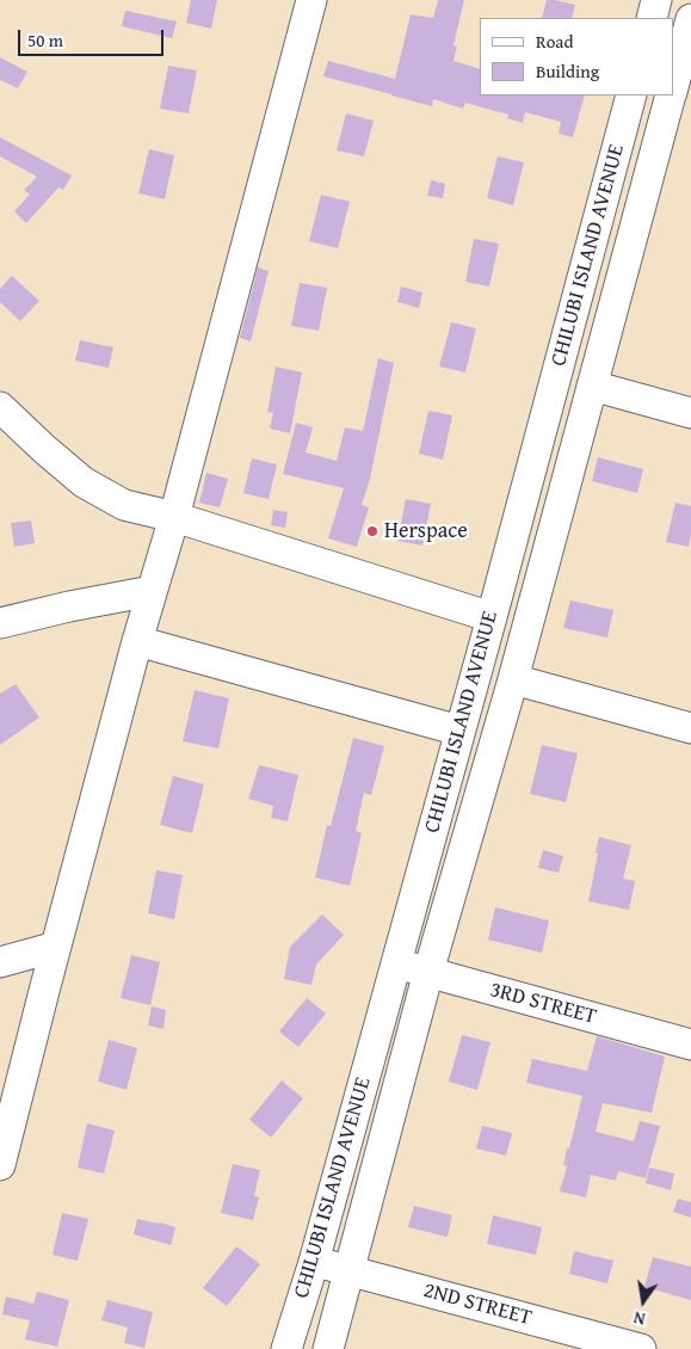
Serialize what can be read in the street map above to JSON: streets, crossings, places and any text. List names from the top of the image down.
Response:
{
  "streets": {
    "street": ["CHILUBI ISLAND AVENUE", "3RD STREET", "2ND STREET"]
  },
  "crossings": [
    ["CHILUBI ISLAND AVENUE", "3RD STREET"],
    ["CHILUBI ISLAND AVENUE", "2ND STREET"]
  ],
  "places": ["Herspace"],
  "legend": ["Road", "Building"],
  "scale_bar": "50 m",
  "north": "bottom"
}
